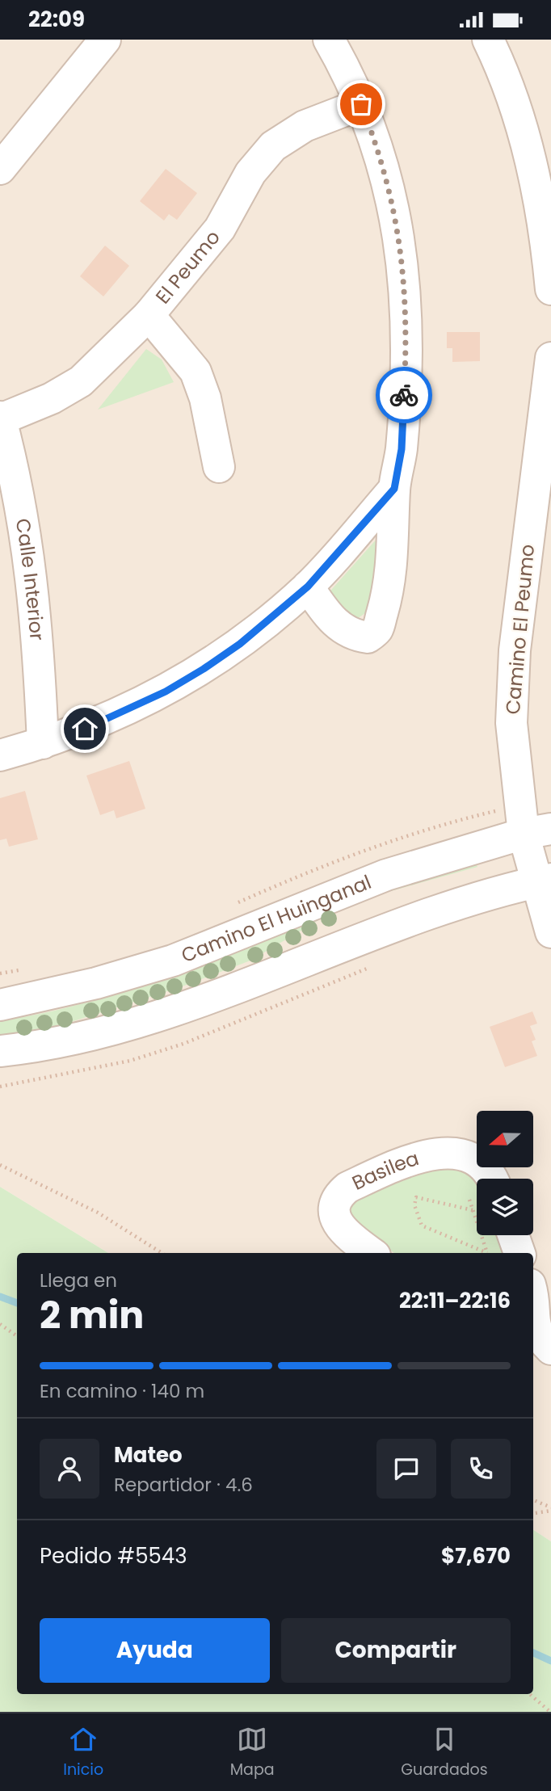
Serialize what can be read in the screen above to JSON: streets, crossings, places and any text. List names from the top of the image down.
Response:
{
  "streets": {
    "street": [
      "El Peumo",
      "Calle Interior",
      "Camino El Peumo",
      "Camino El Huinganal",
      "Basilea"
    ]
  },
  "crossings": [
    ["El Peumo", "Calle Interior"],
    ["Camino El Peumo", "Camino El Huinganal"]
  ],
  "north": "left",
  "page": {
    "status": "22:09",
    "heading": ["2 min", "Llega en", "22:11–22:16"],
    "panel": [
      "Mateo",
      "Repartidor · 4.6",
      "Pedido #5543",
      "$7,670"
    ],
    "bar": "En camino · 140 m",
    "buttons": ["Ayuda", "Compartir"],
    "tabs": ["Inicio", "Mapa", "Guardados"]
  }
}
